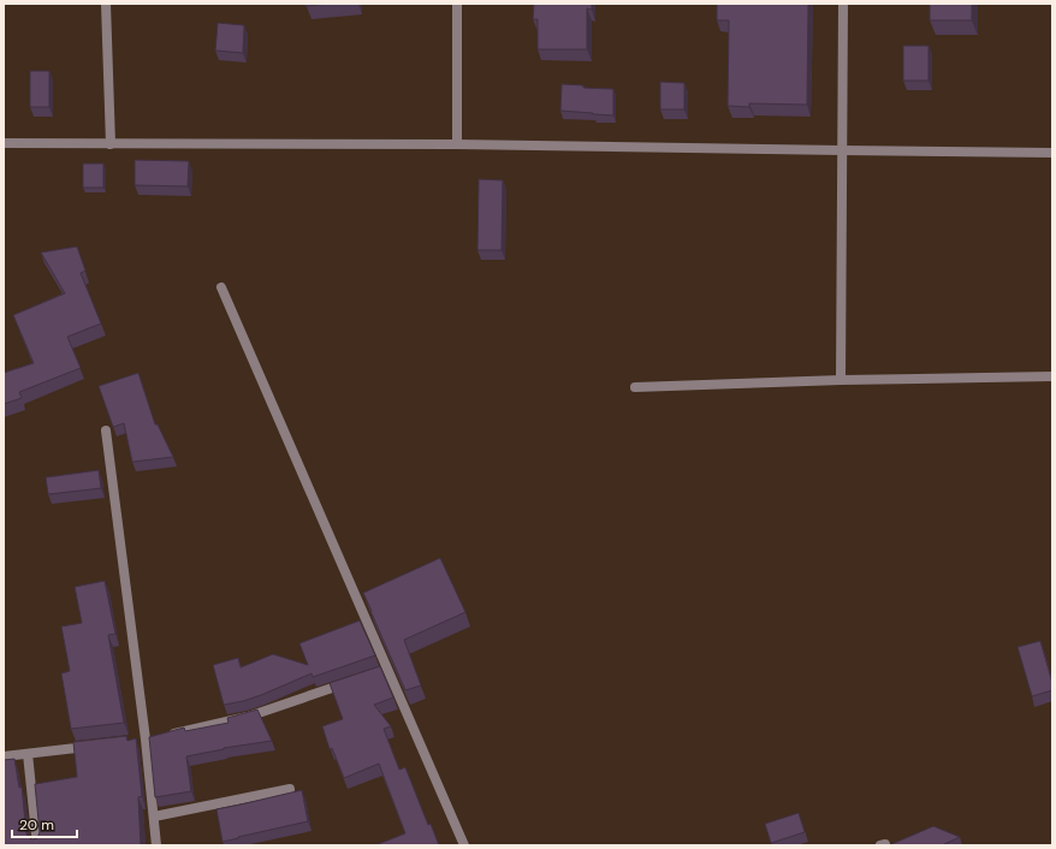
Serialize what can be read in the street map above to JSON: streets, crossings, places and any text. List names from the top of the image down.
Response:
{
  "scale_bar": "20 m"
}
